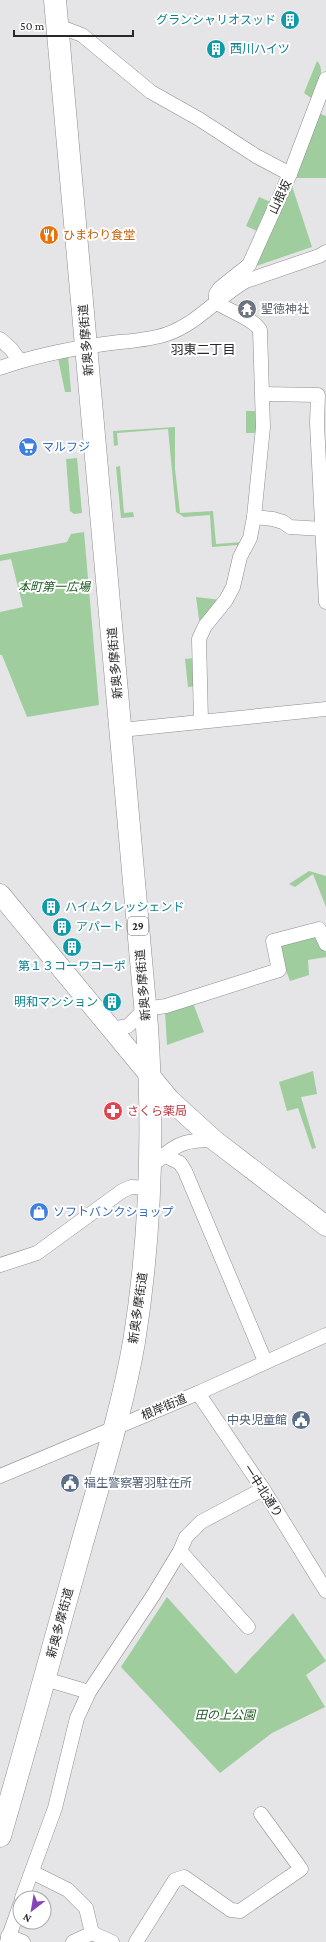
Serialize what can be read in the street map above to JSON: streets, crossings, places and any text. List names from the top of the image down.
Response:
{
  "streets": {
    "main road": ["新奥多摩街道", "29"],
    "street": ["山根坂", "根岸街道", "一中北通り"]
  },
  "crossings": [
    ["新奥多摩街道", "根岸街道"],
    ["根岸街道", "一中北通り"]
  ],
  "districts": ["羽東二丁目"],
  "parks": ["本町第一広場", "田の上公園"],
  "places": {
    "building": [
      "グランシャリオスッド",
      "西川ハイツ",
      "ハイムクレッシェンド",
      "アパート",
      "第１３コーワコーポ",
      "明和マンション"
    ],
    "restaurant": ["ひまわり食堂"],
    "temple": ["聖徳神社"],
    "supermarket": ["マルフジ"],
    "pharmacy": ["さくら薬局"],
    "shop": ["ソフトバンクショップ"],
    "public building": ["中央児童館", "福生警察署羽駐在所"]
  },
  "scale_bar": "50 m",
  "north": "bottom left"
}
